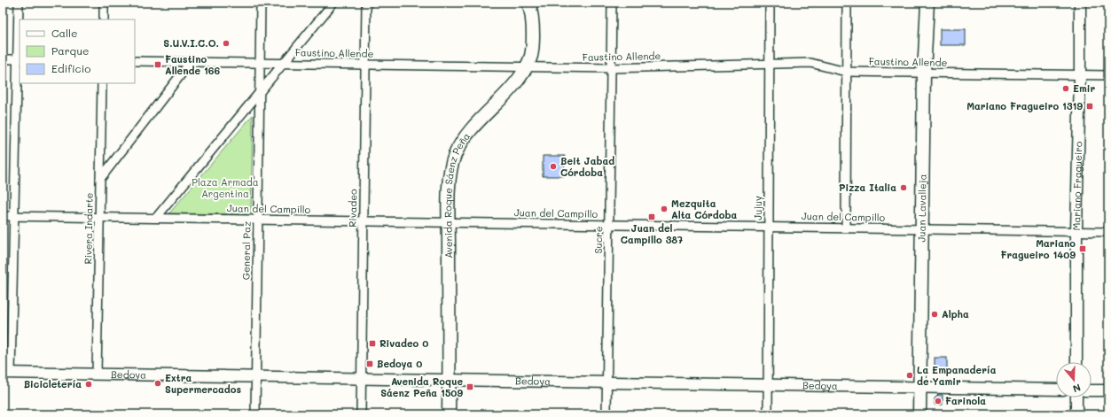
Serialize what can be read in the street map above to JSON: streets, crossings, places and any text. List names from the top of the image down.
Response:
{
  "streets": {
    "main road": [
      "Mariano Fragueiro",
      "Avenida Roque Sáenz Peña",
      "Juan Lavalleja",
      "Bedoya"
    ],
    "street": [
      "Faustino Allende",
      "Rivadeo",
      "Jujuy",
      "Juan del Campillo",
      "Rivera Indarte",
      "Sucre",
      "General Paz"
    ]
  },
  "crossings": [
    ["Faustino Allende", "Mariano Fragueiro"],
    ["Faustino Allende", "Avenida Roque Sáenz Peña"],
    ["Faustino Allende", "Rivadeo"],
    ["Faustino Allende", "Jujuy"],
    ["Faustino Allende", "Juan Lavalleja"],
    ["Faustino Allende", "Sucre"],
    ["Faustino Allende", "General Paz"],
    ["Mariano Fragueiro", "Juan del Campillo"],
    ["Avenida Roque Sáenz Peña", "Juan del Campillo"],
    ["Avenida Roque Sáenz Peña", "Bedoya"],
    ["Rivadeo", "Juan del Campillo"],
    ["Rivadeo", "Bedoya"],
    ["Jujuy", "Juan del Campillo"],
    ["Jujuy", "Bedoya"],
    ["Juan Lavalleja", "Juan del Campillo"],
    ["Juan Lavalleja", "Bedoya"],
    ["Juan del Campillo", "Rivera Indarte"],
    ["Juan del Campillo", "Sucre"],
    ["Juan del Campillo", "General Paz"],
    ["Rivera Indarte", "Bedoya"],
    ["Sucre", "Bedoya"],
    ["General Paz", "Bedoya"]
  ],
  "parks": ["Plaza Armada Argentina"],
  "places": {
    "other": [
      "S.U.V.I.C.O.",
      "Emir",
      "Beit Jabad Córdoba",
      "Pizza Italia",
      "Mezquita Alta Córdoba",
      "Alpha",
      "La Empanadería de Yamir",
      "Extra Supermercados",
      "Bicicletería",
      "Farinola"
    ],
    "transit": [
      "Faustino Allende 166",
      "Mariano Fragueiro 1319",
      "Juan del Campillo 387",
      "Mariano Fragueiro 1409",
      "Rivadeo 0",
      "Bedoya 0",
      "Avenida Roque Sáenz Peña 1509"
    ]
  },
  "legend": ["Calle", "Parque", "Edificio"],
  "north": "bottom"
}
